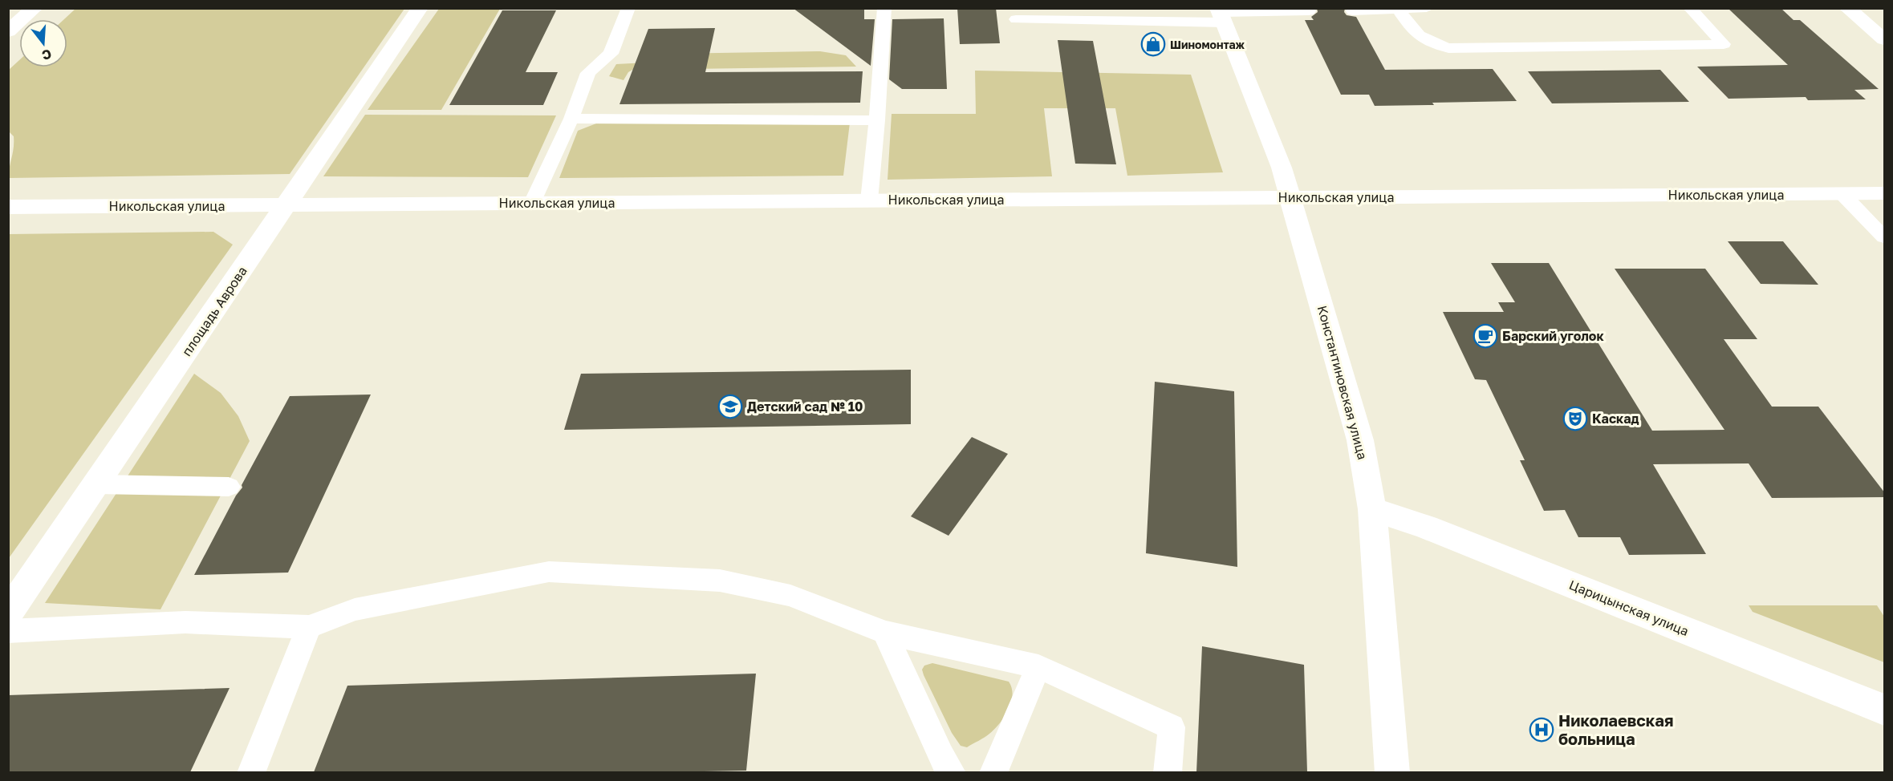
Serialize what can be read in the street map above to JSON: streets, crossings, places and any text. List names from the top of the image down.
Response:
{
  "streets": {
    "street": [
      "Никольская улица",
      "площадь Аврова",
      "Константиновская улица",
      "Царицынская улица"
    ]
  },
  "crossings": [
    ["Никольская улица", "площадь Аврова"],
    ["Никольская улица", "Константиновская улица"],
    ["Константиновская улица", "Царицынская улица"]
  ],
  "places": {
    "shop": ["Шиномонтаж"],
    "cafe": ["Барский уголок"],
    "school or university": ["Детский сад № 10"],
    "theatre": ["Каскад"],
    "hospital": ["Николаевская больница"]
  },
  "north": "bottom"
}
